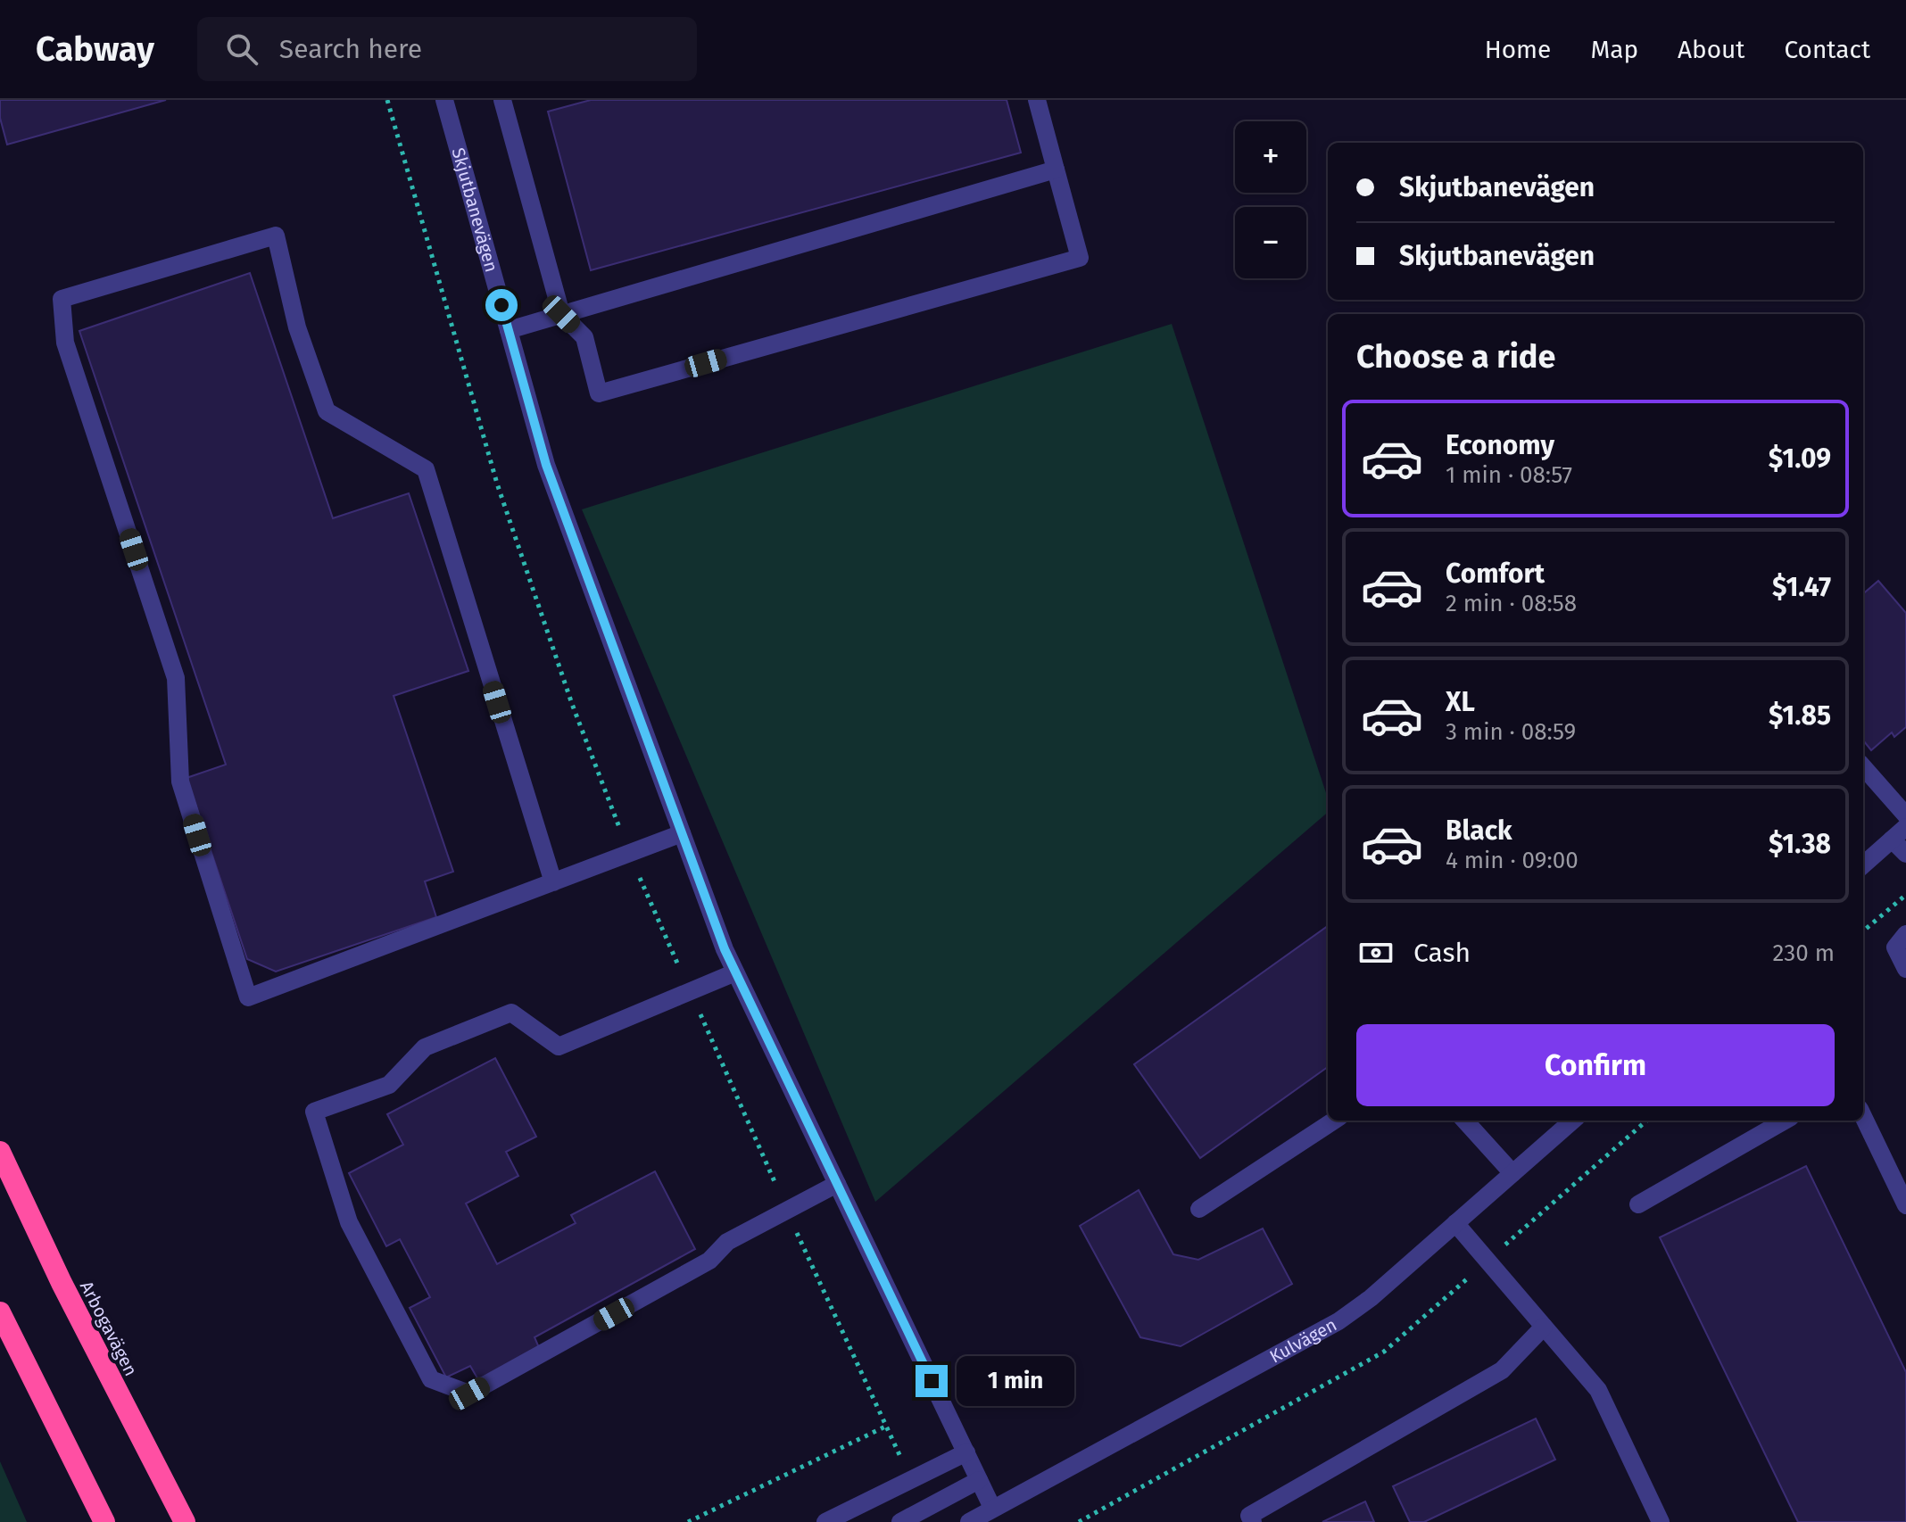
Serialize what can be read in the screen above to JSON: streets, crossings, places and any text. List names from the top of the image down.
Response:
{
  "streets": {
    "highway": ["Arbogavägen"],
    "street": ["Skjutbanevägen", "Kulvägen"]
  },
  "crossings": [
    ["Skjutbanevägen", "Kulvägen"]
  ],
  "page": {
    "header": "Cabway",
    "search": "Search here",
    "nav": [
      "Home",
      "Map",
      "About",
      "Contact"
    ],
    "map_buttons": ["+", "−"],
    "banner": ["Skjutbanevägen", "Skjutbanevägen"],
    "heading": "Choose a ride",
    "list": [
      {
        "name": "Economy",
        "note": "1 min · 08:57",
        "value": "$1.09"
      },
      {
        "name": "Comfort",
        "note": "2 min · 08:58",
        "value": "$1.47"
      },
      {
        "name": "XL",
        "note": "3 min · 08:59",
        "value": "$1.85"
      },
      {
        "name": "Black",
        "note": "4 min · 09:00",
        "value": "$1.38"
      }
    ],
    "pay": ["Cash", "230 m"],
    "buttons": "Confirm",
    "bubble": "1 min"
  }
}
